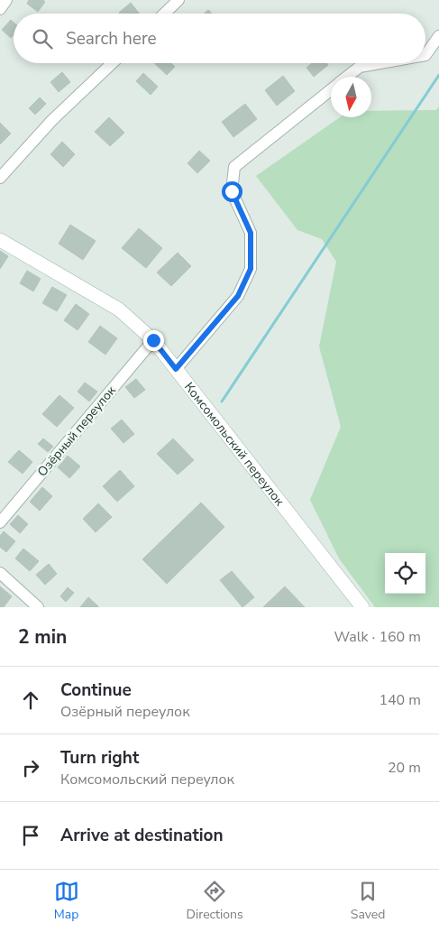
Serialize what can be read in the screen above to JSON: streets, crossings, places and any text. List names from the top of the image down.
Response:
{
  "streets": {
    "street": ["Озёрный переулок", "Комсомольский переулок"]
  },
  "crossings": [
    ["Озёрный переулок", "Комсомольский переулок"]
  ],
  "north": "bottom",
  "page": {
    "search": "Search here",
    "heading": ["2 min", "Walk · 160 m"],
    "list": [
      ["Continue", "Озёрный переулок", "140 m"],
      ["Turn right", "Комсомольский переулок", "20 m"],
      "Arrive at destination"
    ],
    "nav": ["Map", "Directions", "Saved"]
  }
}
